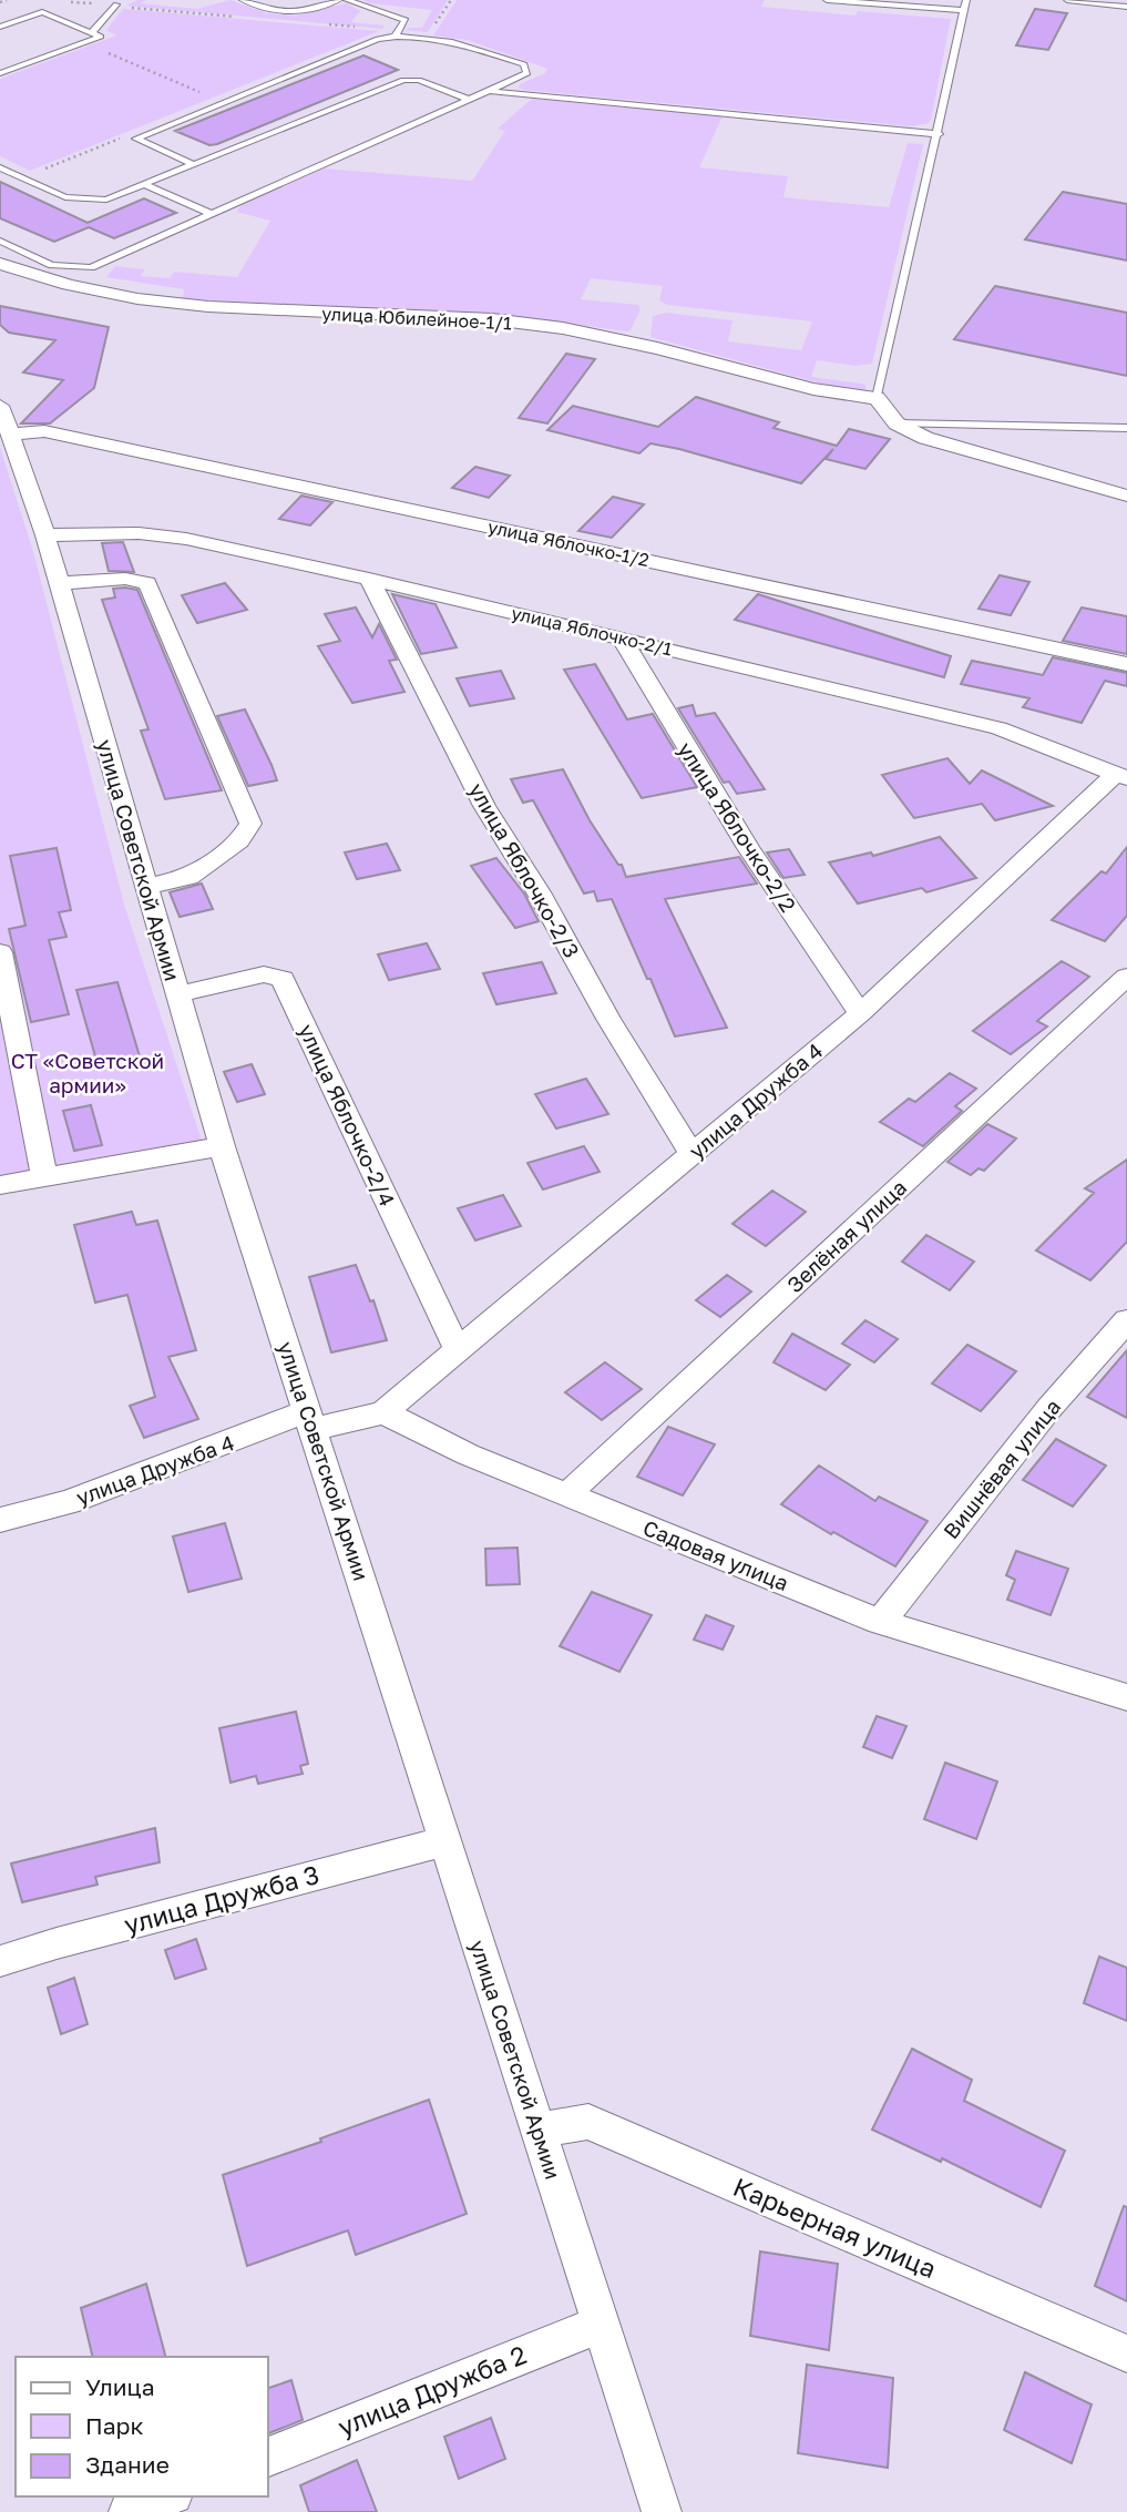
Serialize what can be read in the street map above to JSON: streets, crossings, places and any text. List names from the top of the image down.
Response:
{
  "streets": {
    "street": [
      "улица Юбилейное-1/1",
      "улица Яблочко-1/2",
      "улица Яблочко-2/1",
      "улица Яблочко-2/2",
      "улица Советской Армии",
      "улица Яблочко-2/3",
      "улица Дружба 4",
      "улица Яблочко-2/4",
      "Зелёная улица",
      "Вишнёвая улица",
      "Садовая улица",
      "улица Дружба 3",
      "Карьерная улица",
      "улица Дружба 2"
    ]
  },
  "crossings": [
    ["улица Яблочко-1/2", "улица Советской Армии"],
    ["улица Яблочко-2/1", "улица Яблочко-2/2"],
    ["улица Яблочко-2/1", "улица Советской Армии"],
    ["улица Яблочко-2/1", "улица Яблочко-2/3"],
    ["улица Яблочко-2/1", "улица Дружба 4"],
    ["улица Яблочко-2/2", "улица Дружба 4"],
    ["улица Советской Армии", "улица Дружба 4"],
    ["улица Советской Армии", "улица Яблочко-2/4"],
    ["улица Советской Армии", "улица Дружба 3"],
    ["улица Советской Армии", "Карьерная улица"],
    ["улица Советской Армии", "улица Дружба 2"],
    ["улица Яблочко-2/3", "улица Дружба 4"],
    ["улица Дружба 4", "улица Яблочко-2/4"],
    ["улица Дружба 4", "Садовая улица"],
    ["Зелёная улица", "Садовая улица"],
    ["Вишнёвая улица", "Садовая улица"]
  ],
  "parks": ["СТ «Советской армии»"],
  "legend": ["Улица", "Парк", "Здание"]
}
